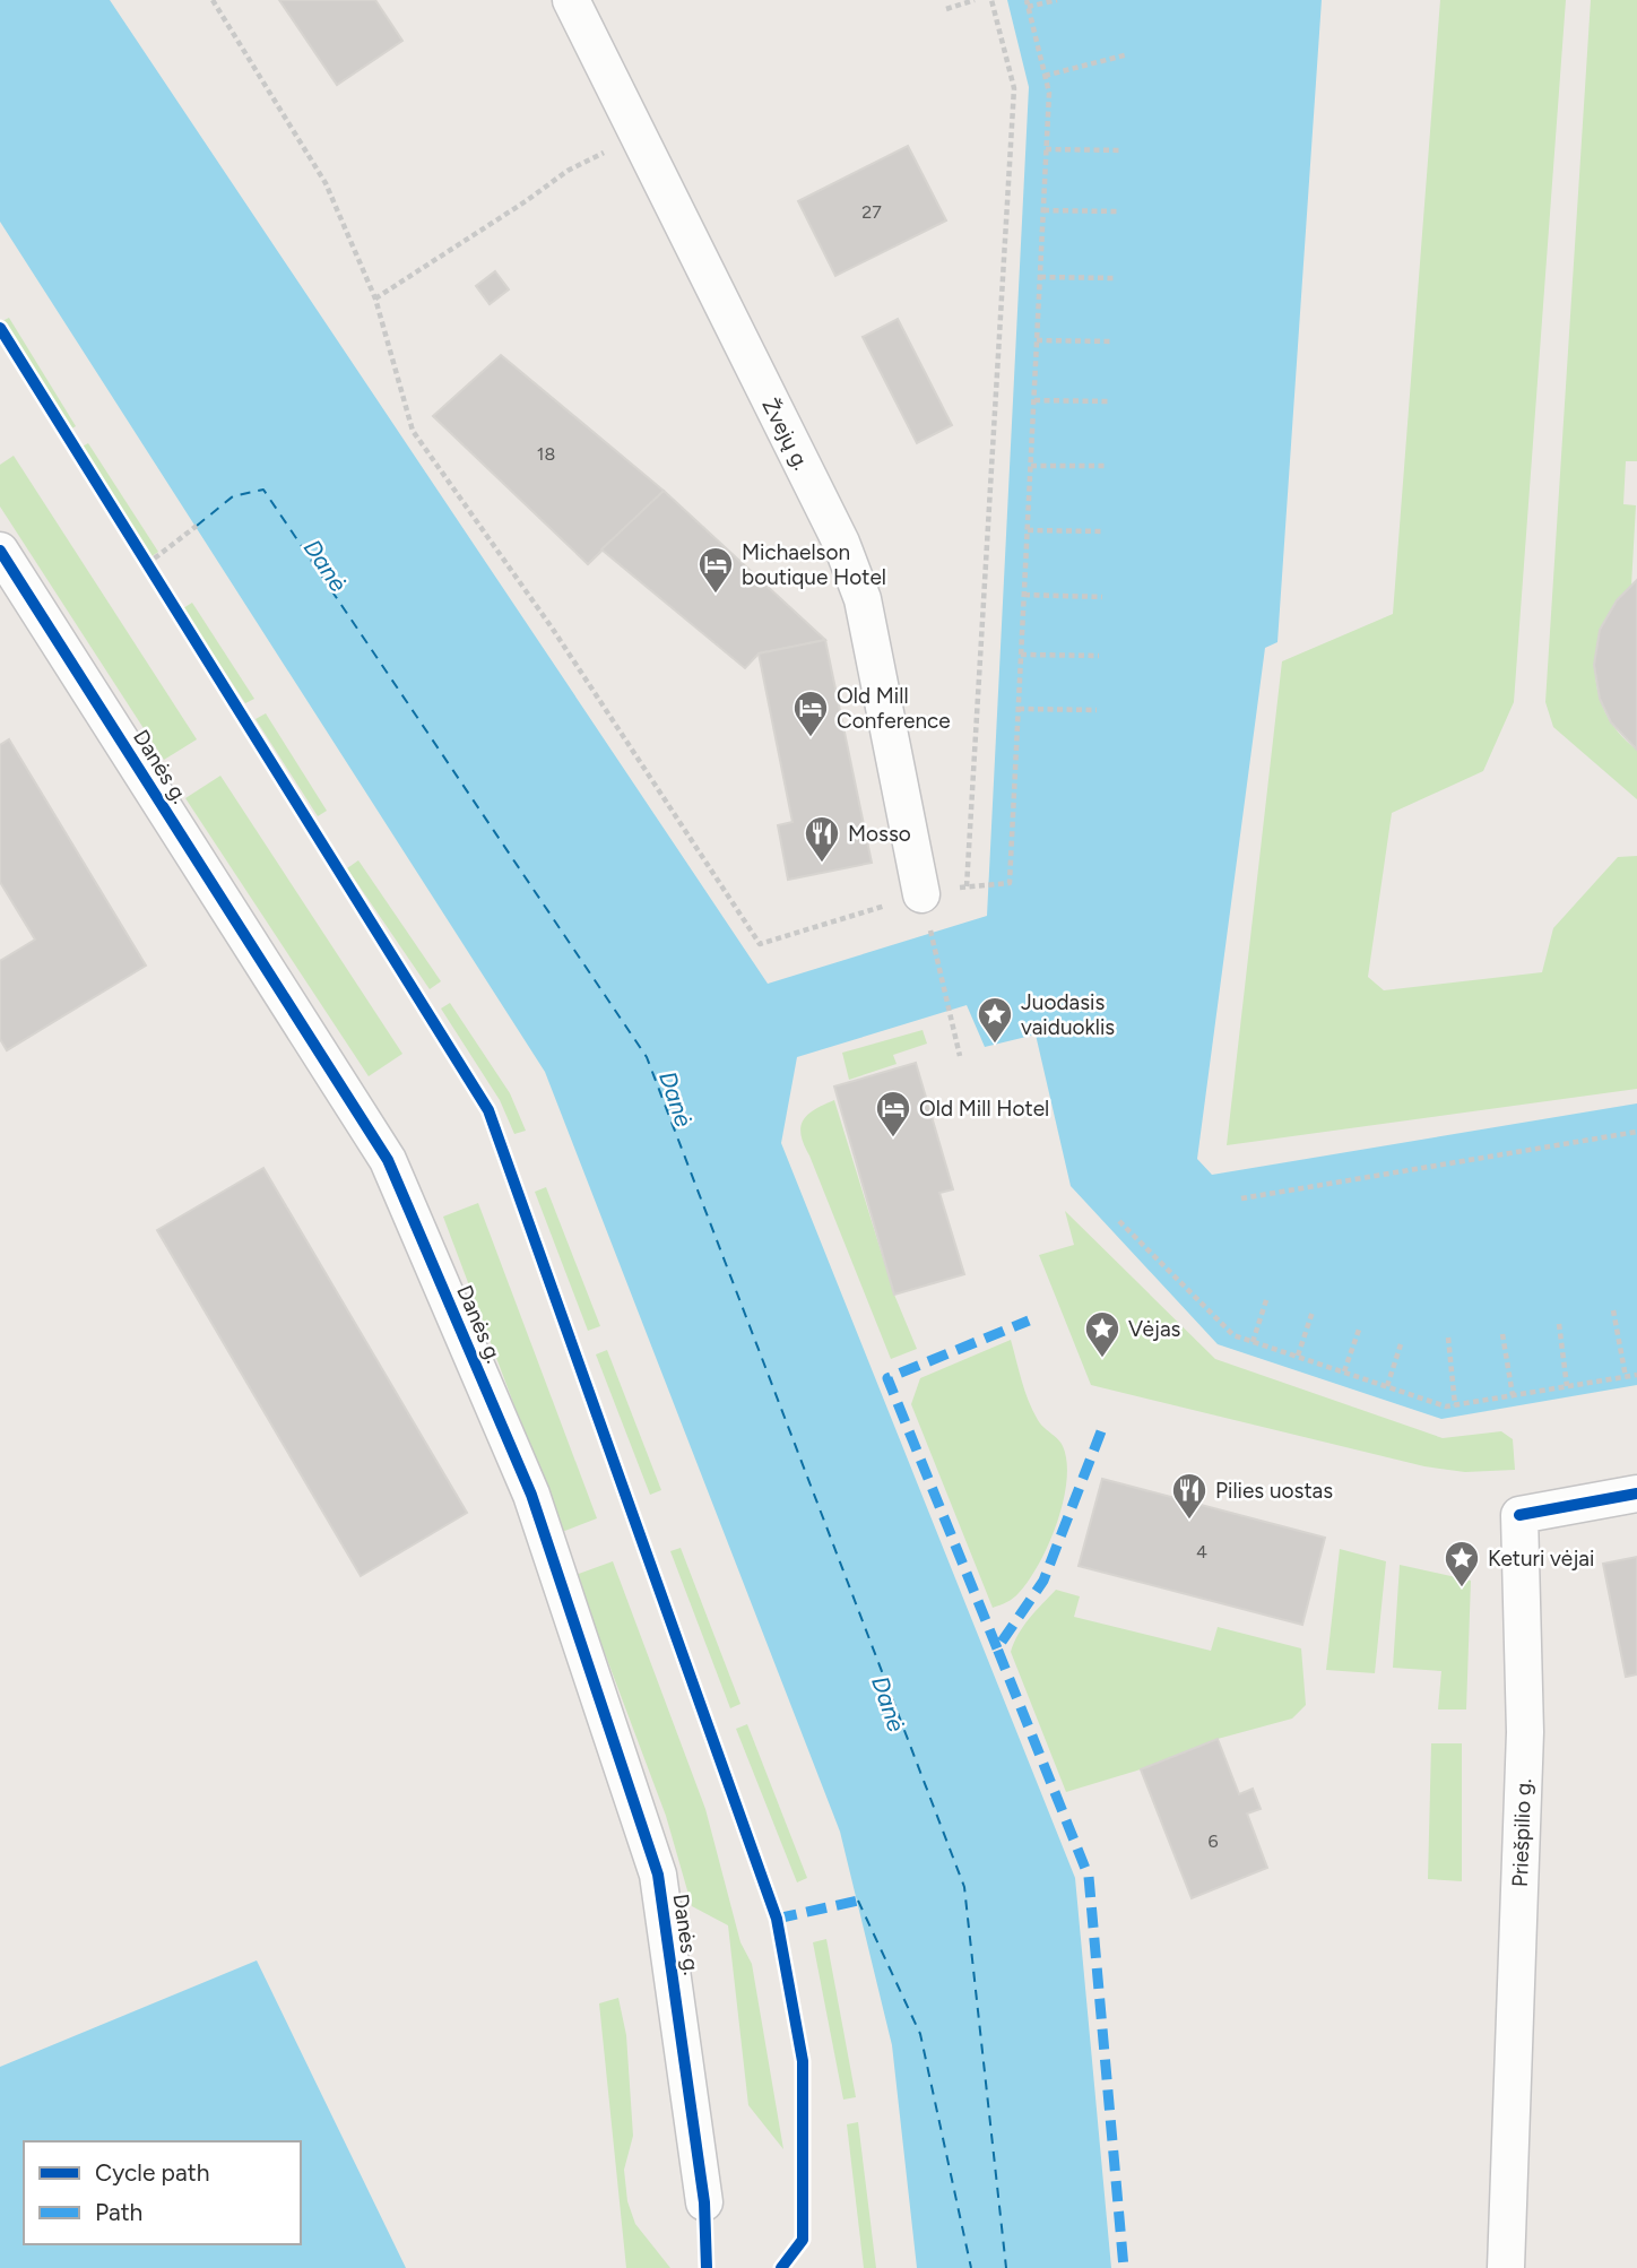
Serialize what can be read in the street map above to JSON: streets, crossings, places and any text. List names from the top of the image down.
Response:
{
  "streets": {
    "street": ["Žvejų g.", "Danės g.", "Priešpilio g."]
  },
  "water": ["Danė"],
  "places": {
    "hotel": ["Michaelson boutique Hotel", "Old Mill Conference", "Old Mill Hotel"],
    "restaurant": ["Mosso", "Pilies uostas"],
    "place": ["Juodasis vaiduoklis", "Vėjas", "Keturi vėjai"]
  },
  "house_numbers": [
    "27",
    "18",
    "4",
    "6"
  ],
  "legend": ["Cycle path", "Path"]
}
